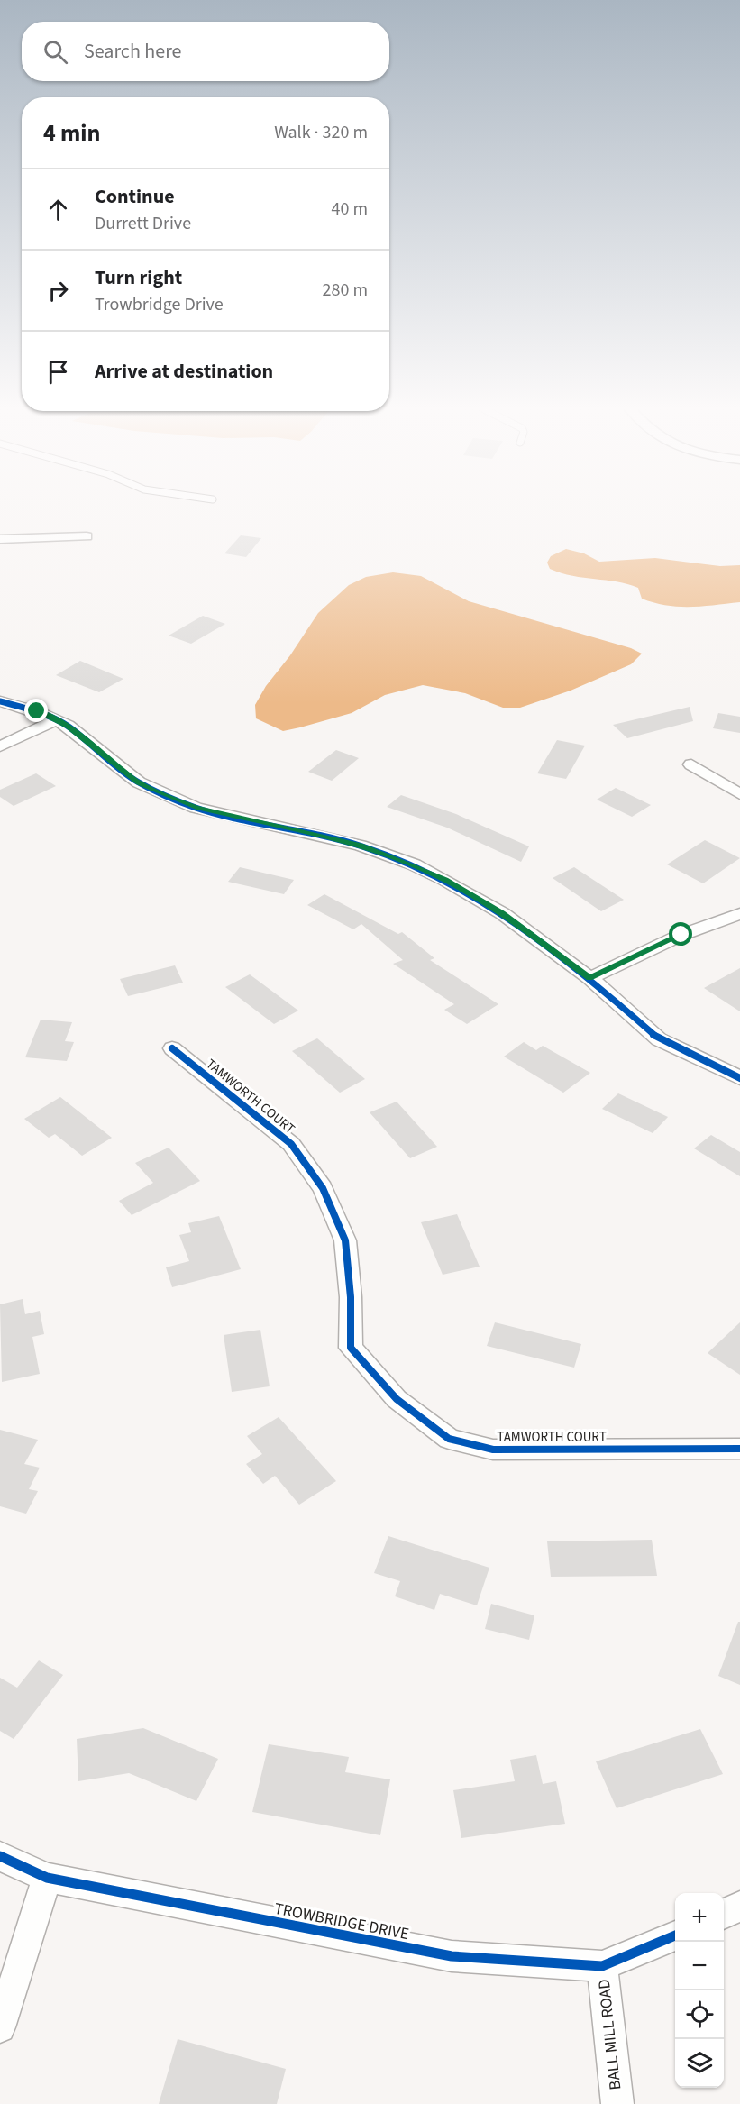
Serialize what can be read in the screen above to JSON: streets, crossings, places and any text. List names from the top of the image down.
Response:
{
  "streets": {
    "street": ["TAMWORTH COURT", "TROWBRIDGE DRIVE", "BALL MILL ROAD"]
  },
  "crossings": [
    ["TROWBRIDGE DRIVE", "BALL MILL ROAD"]
  ],
  "page": {
    "search": "Search here",
    "heading": ["4 min", "Walk · 320 m"],
    "list": [
      ["Continue", "Durrett Drive", "40 m"],
      ["Turn right", "Trowbridge Drive", "280 m"],
      "Arrive at destination"
    ],
    "map_buttons": ["+", "−"]
  }
}
